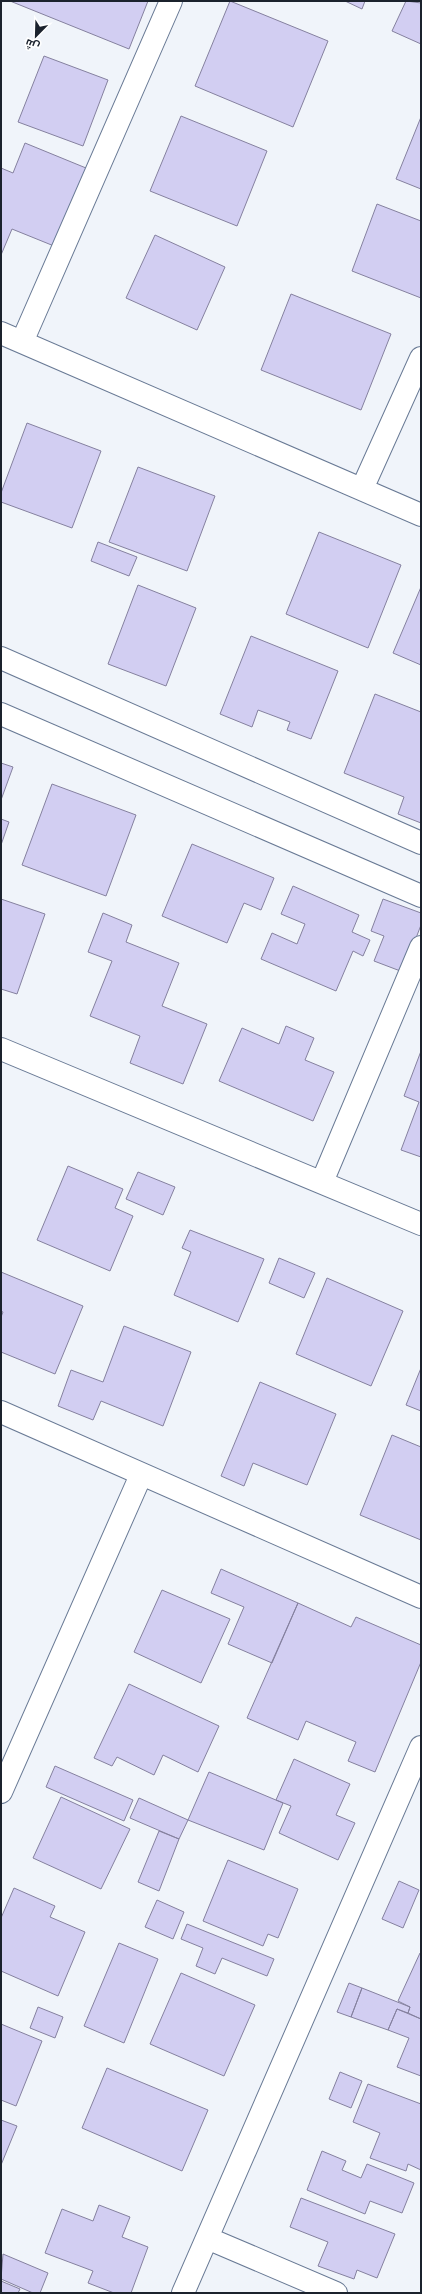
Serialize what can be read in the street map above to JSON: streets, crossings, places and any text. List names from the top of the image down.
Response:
{
  "north": "bottom left"
}
